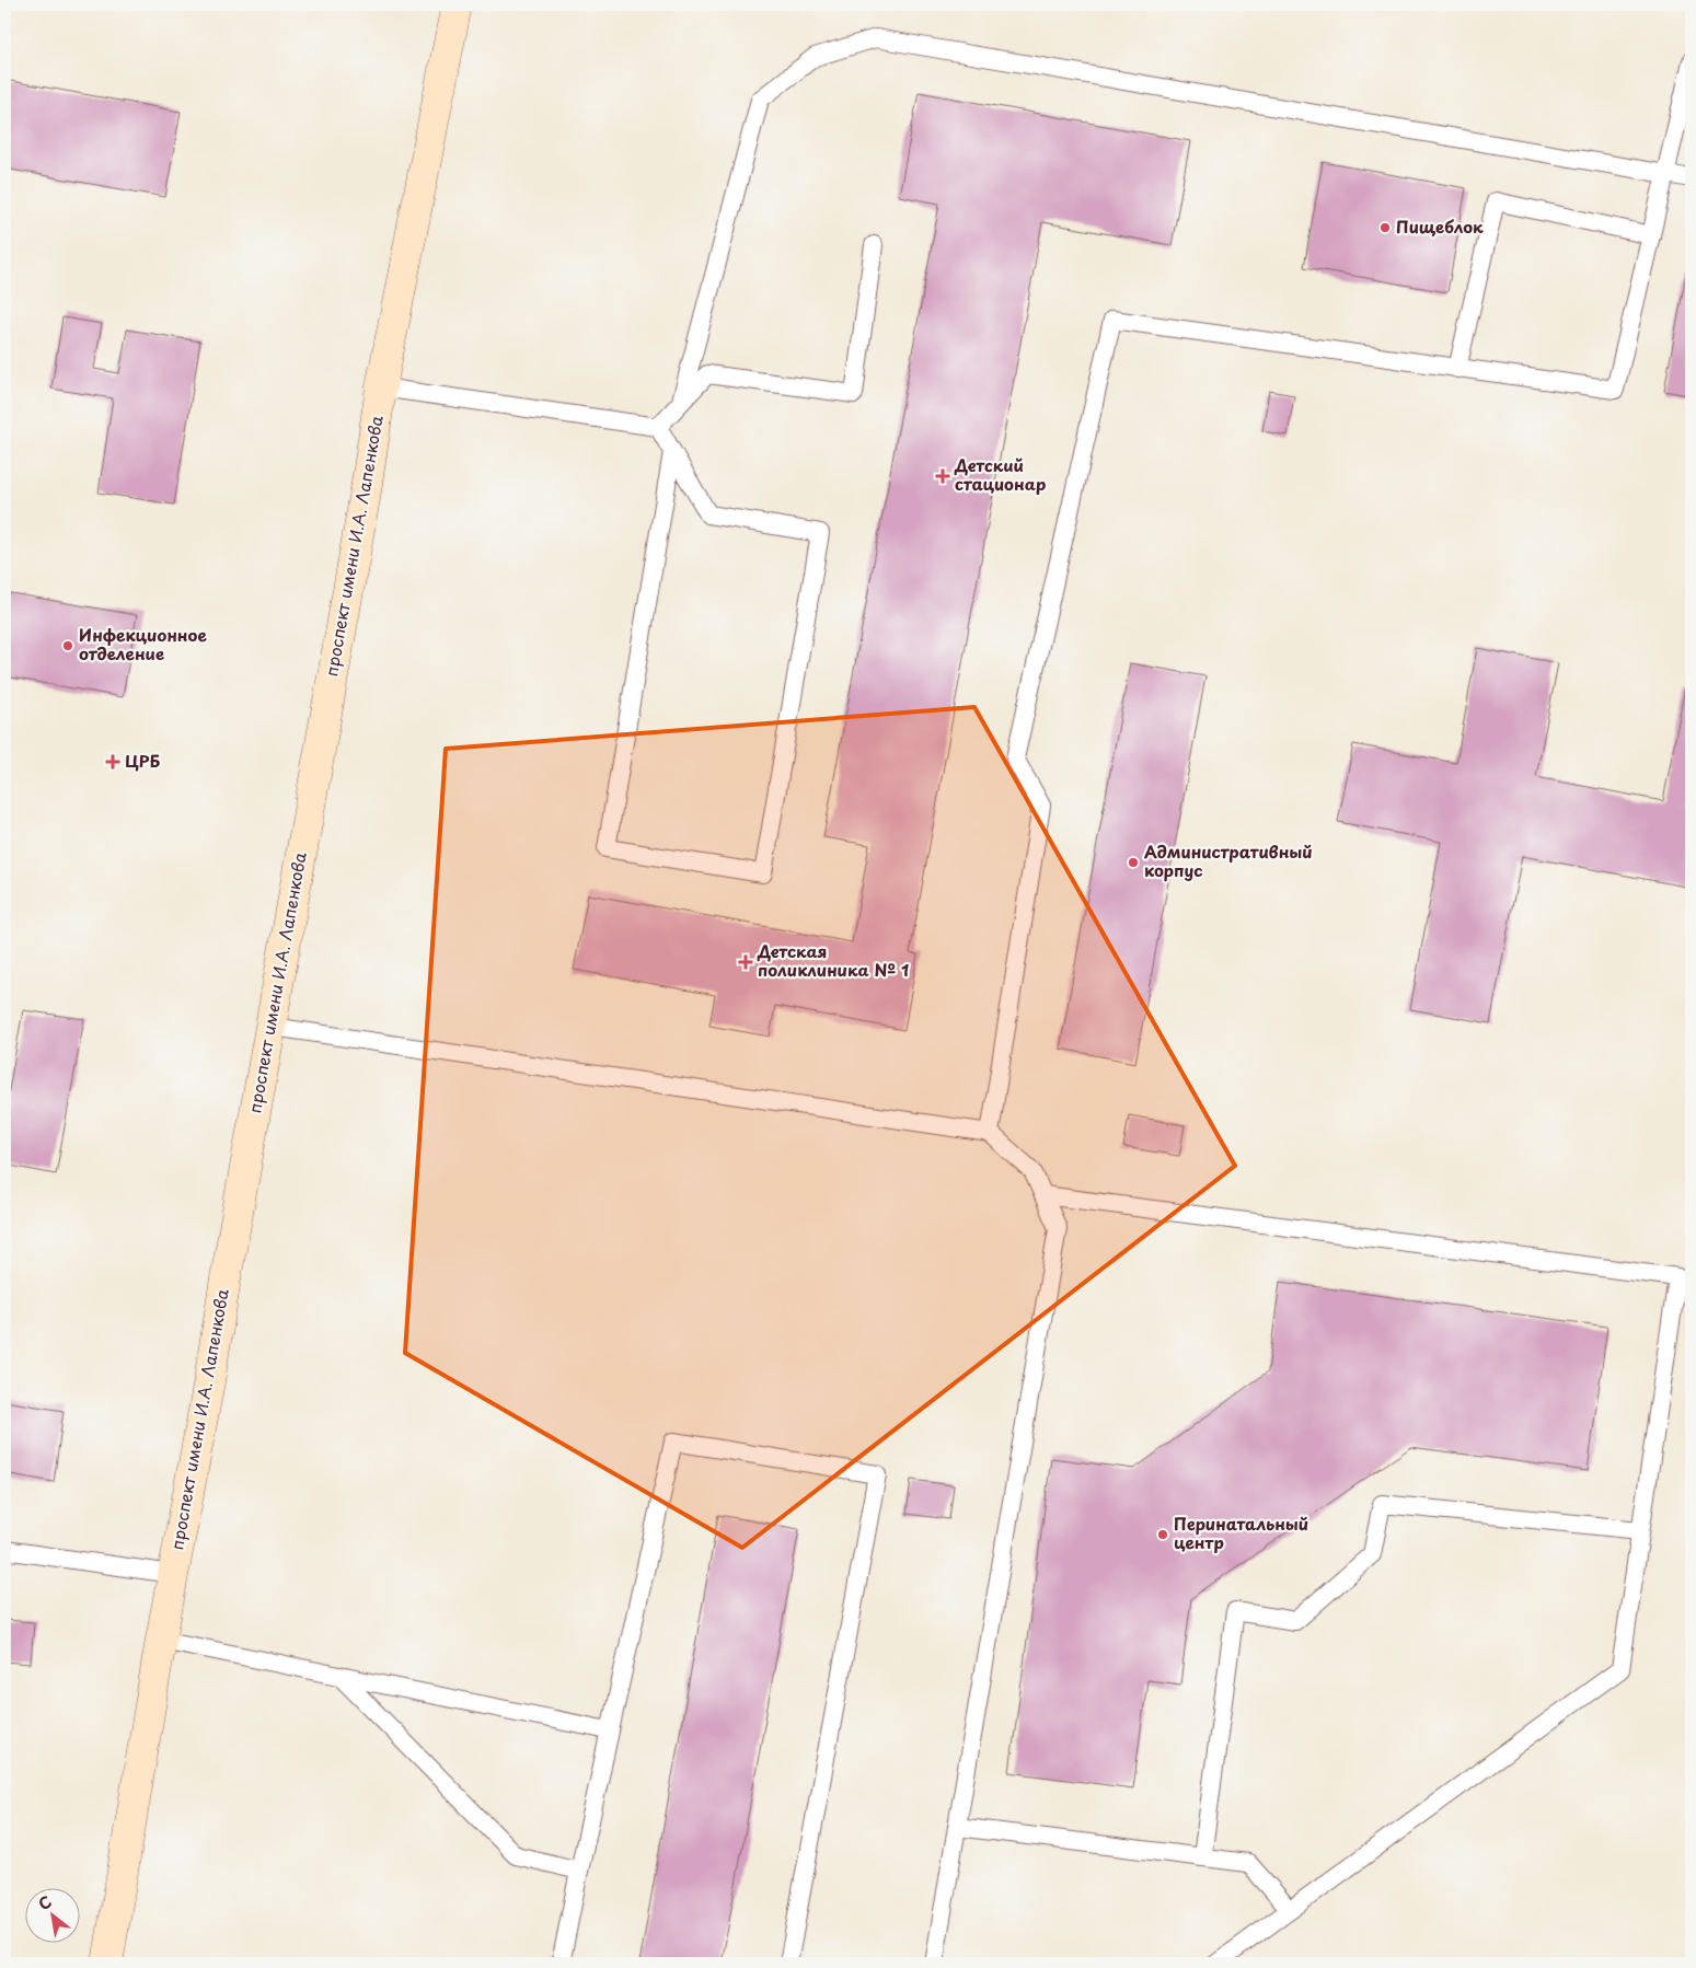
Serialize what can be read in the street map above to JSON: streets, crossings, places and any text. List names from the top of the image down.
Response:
{
  "streets": {
    "main road": ["проспект имени И.А. Лапенкова"]
  },
  "places": {
    "other": [
      "Пищеблок",
      "Инфекционное отделение",
      "Административный корпус",
      "Перинатальный центр"
    ],
    "health": ["Детский стационар", "ЦРБ", "Детская поликлиника № 1"]
  },
  "north": "top left"
}
